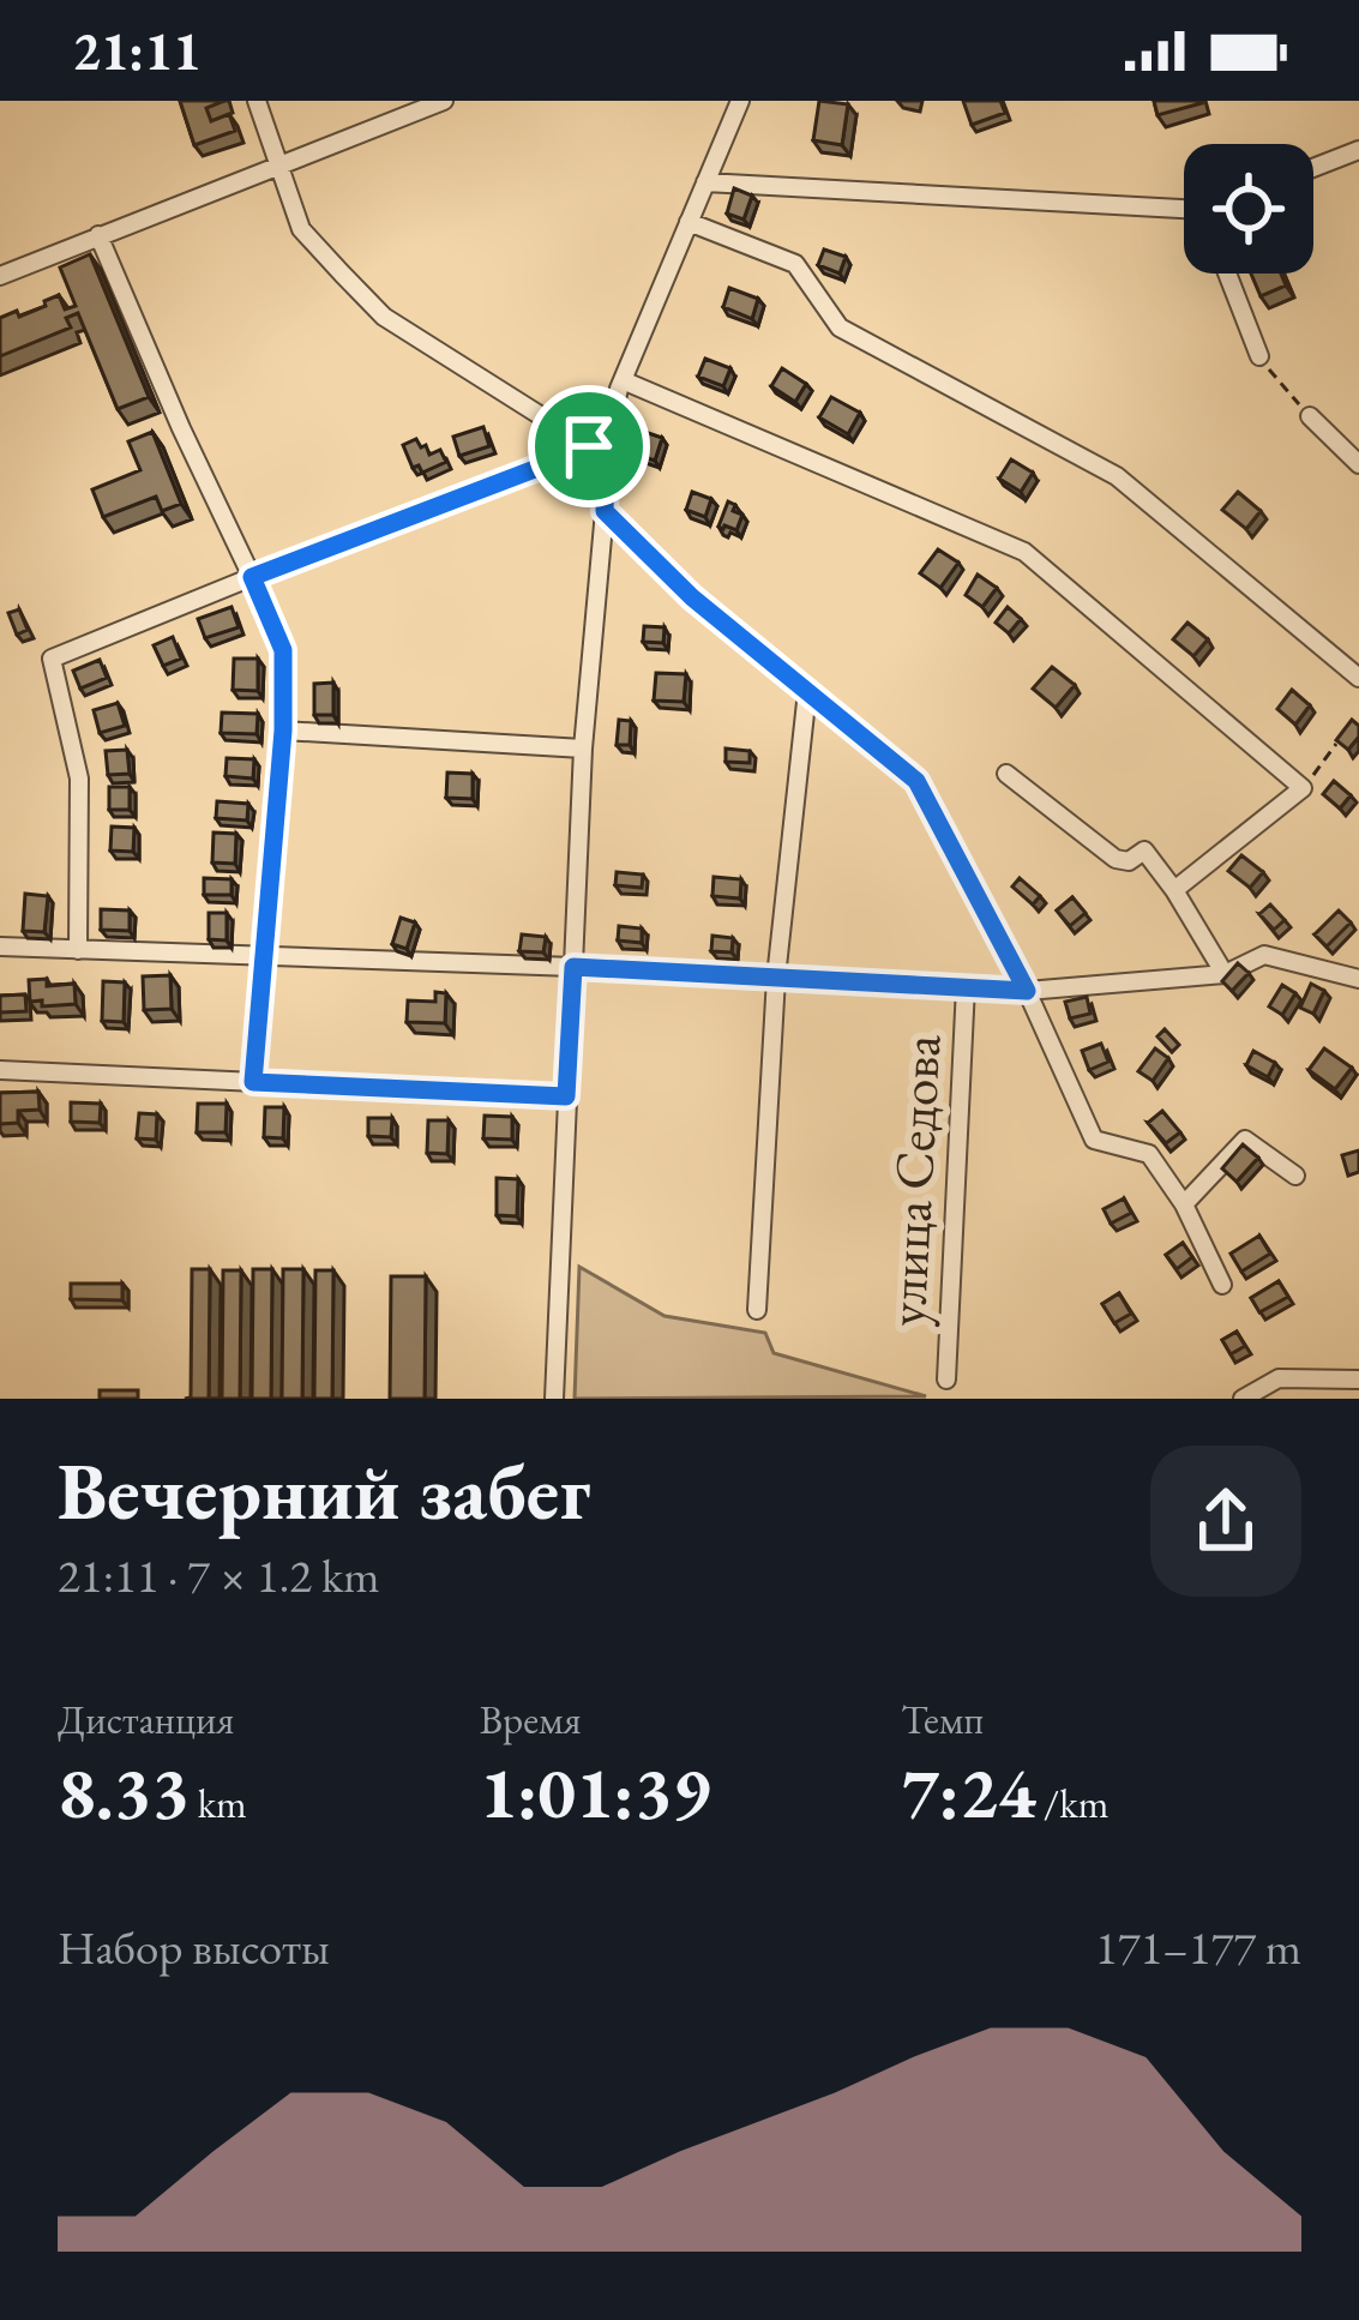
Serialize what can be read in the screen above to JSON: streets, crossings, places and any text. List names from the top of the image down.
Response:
{
  "streets": {
    "street": ["улица Седова"]
  },
  "page": {
    "status": "21:11",
    "heading": ["Вечерний забег", "21:11 · 7 × 1.2 km"],
    "stats": [
      ["Дистанция", "8.33 km"],
      ["Время", "1:01:39"],
      ["Темп", "7:24 /km"]
    ],
    "chart": ["Набор высоты", "171–177 m"]
  }
}
